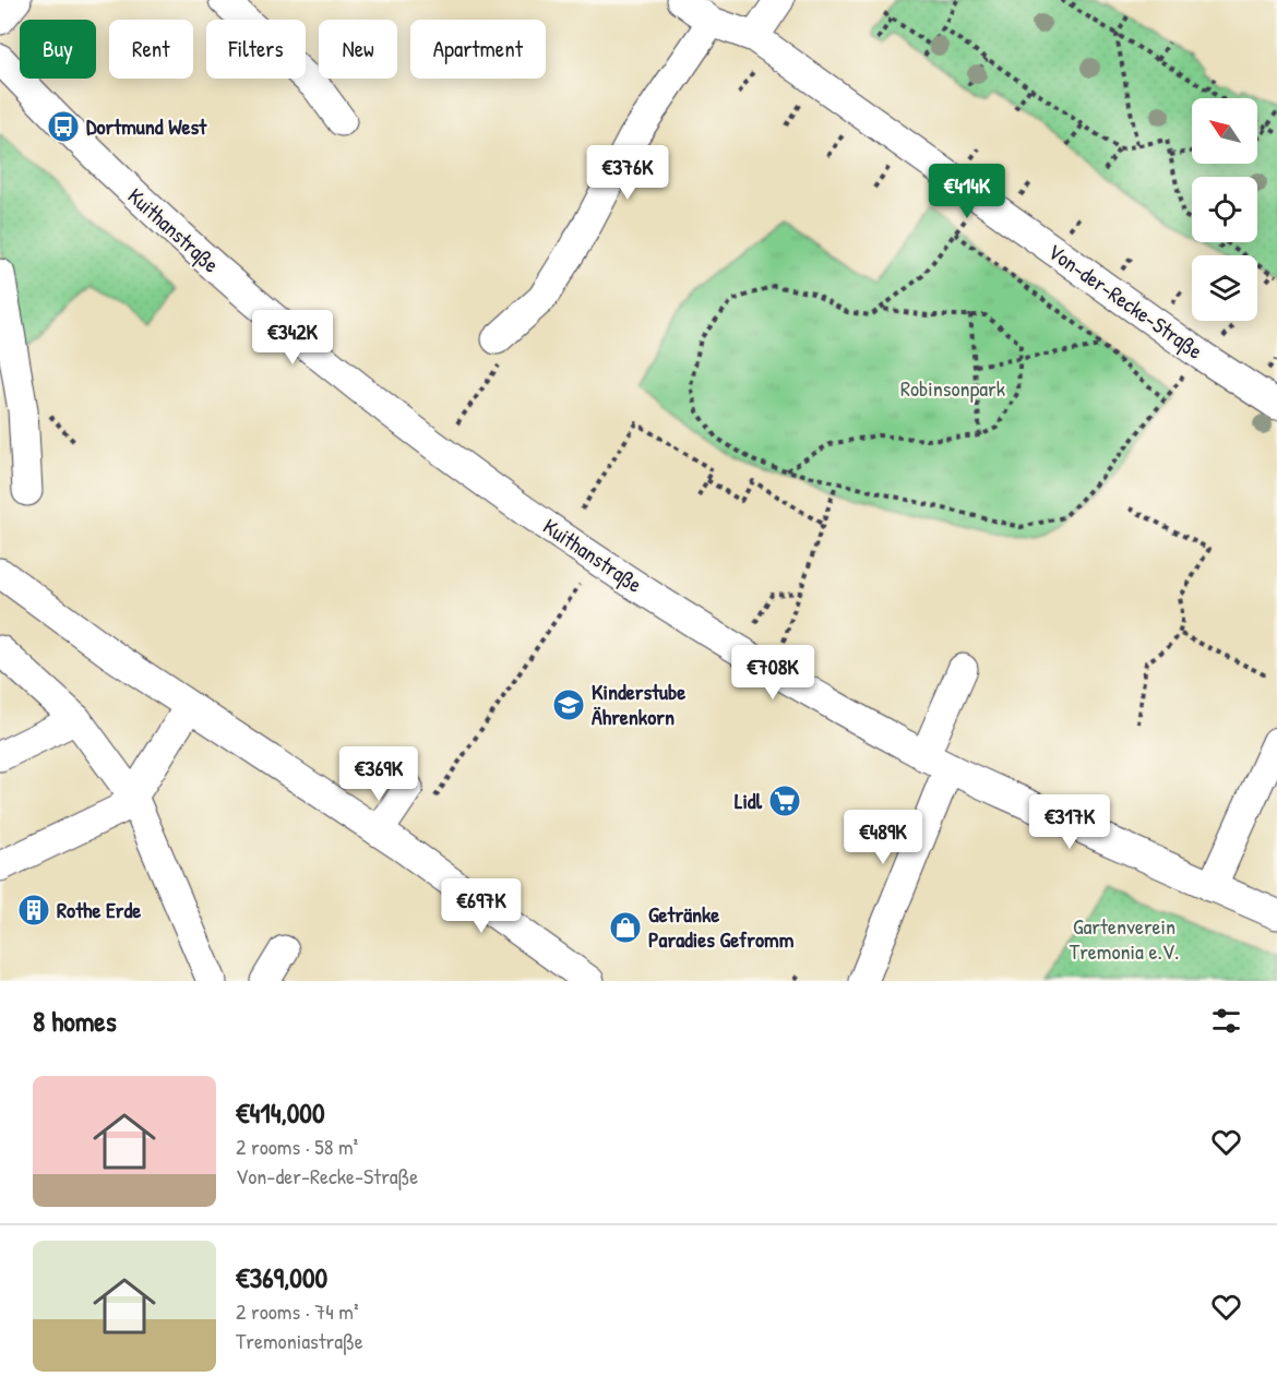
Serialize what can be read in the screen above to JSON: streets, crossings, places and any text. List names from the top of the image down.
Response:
{
  "streets": {
    "street": ["Kuithanstraße", "Von-der-Recke-Straße"]
  },
  "parks": ["Robinsonpark", "Gartenverein Tremonia e.V."],
  "places": {
    "bus stop": ["Dortmund West"],
    "school or university": ["Kinderstube Ährenkorn"],
    "supermarket": ["Lidl"],
    "building": ["Rothe Erde"],
    "shop": ["Getränke Paradies Gefromm"]
  },
  "north": "top left",
  "page": {
    "chip": [
      "Buy",
      "Rent",
      "Filters",
      "New",
      "Apartment"
    ],
    "price": [
      "€376K",
      "€414K",
      "€342K",
      "€708K",
      "€369K",
      "€317K",
      "€489K",
      "€697K"
    ],
    "heading": "8 homes",
    "list": [
      {
        "name": "€414,000",
        "note": "2 rooms · 58 m² · Von-der-Recke-Straße"
      },
      {
        "name": "€369,000",
        "note": "2 rooms · 74 m² · Tremoniastraße"
      }
    ]
  }
}
